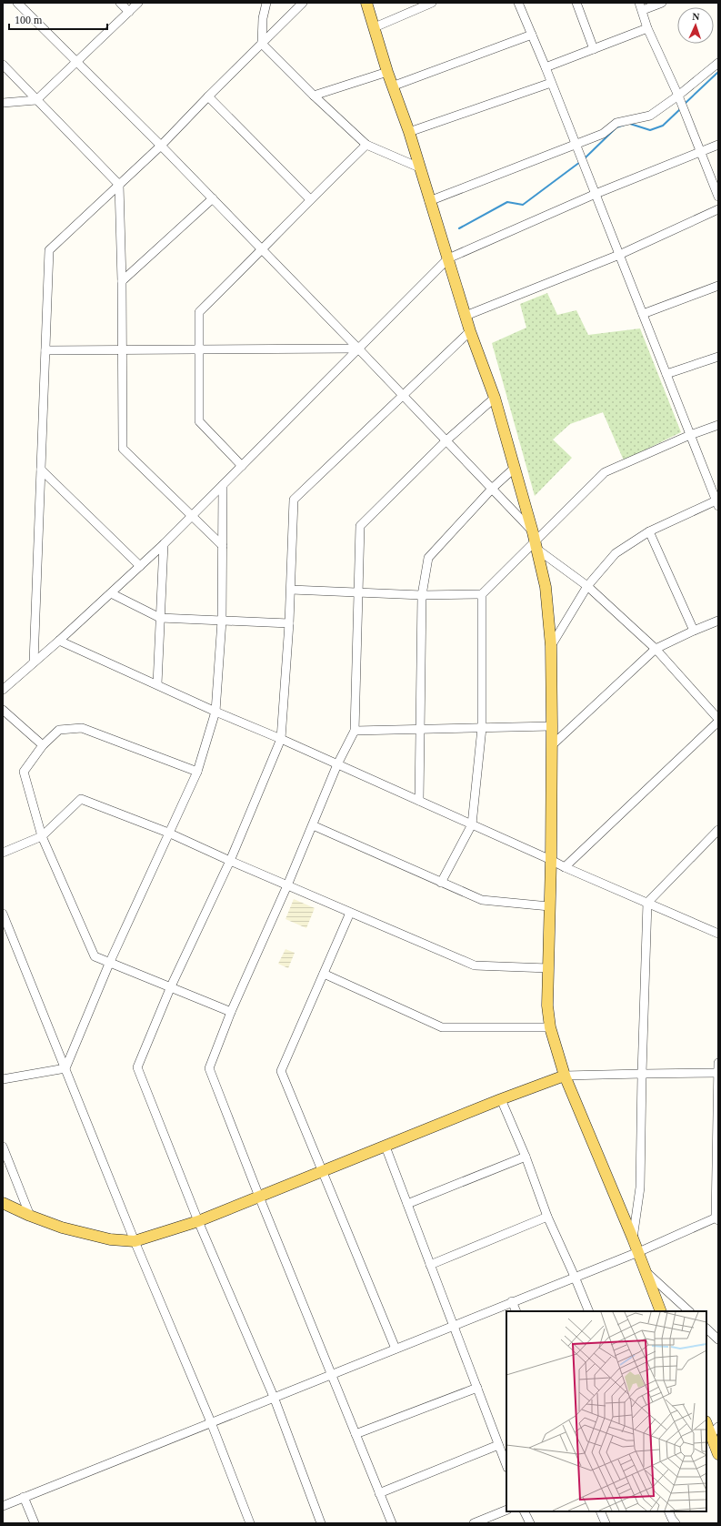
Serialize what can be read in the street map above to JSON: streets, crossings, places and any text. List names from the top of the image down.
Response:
{
  "scale_bar": "100 m",
  "north": "top"
}
